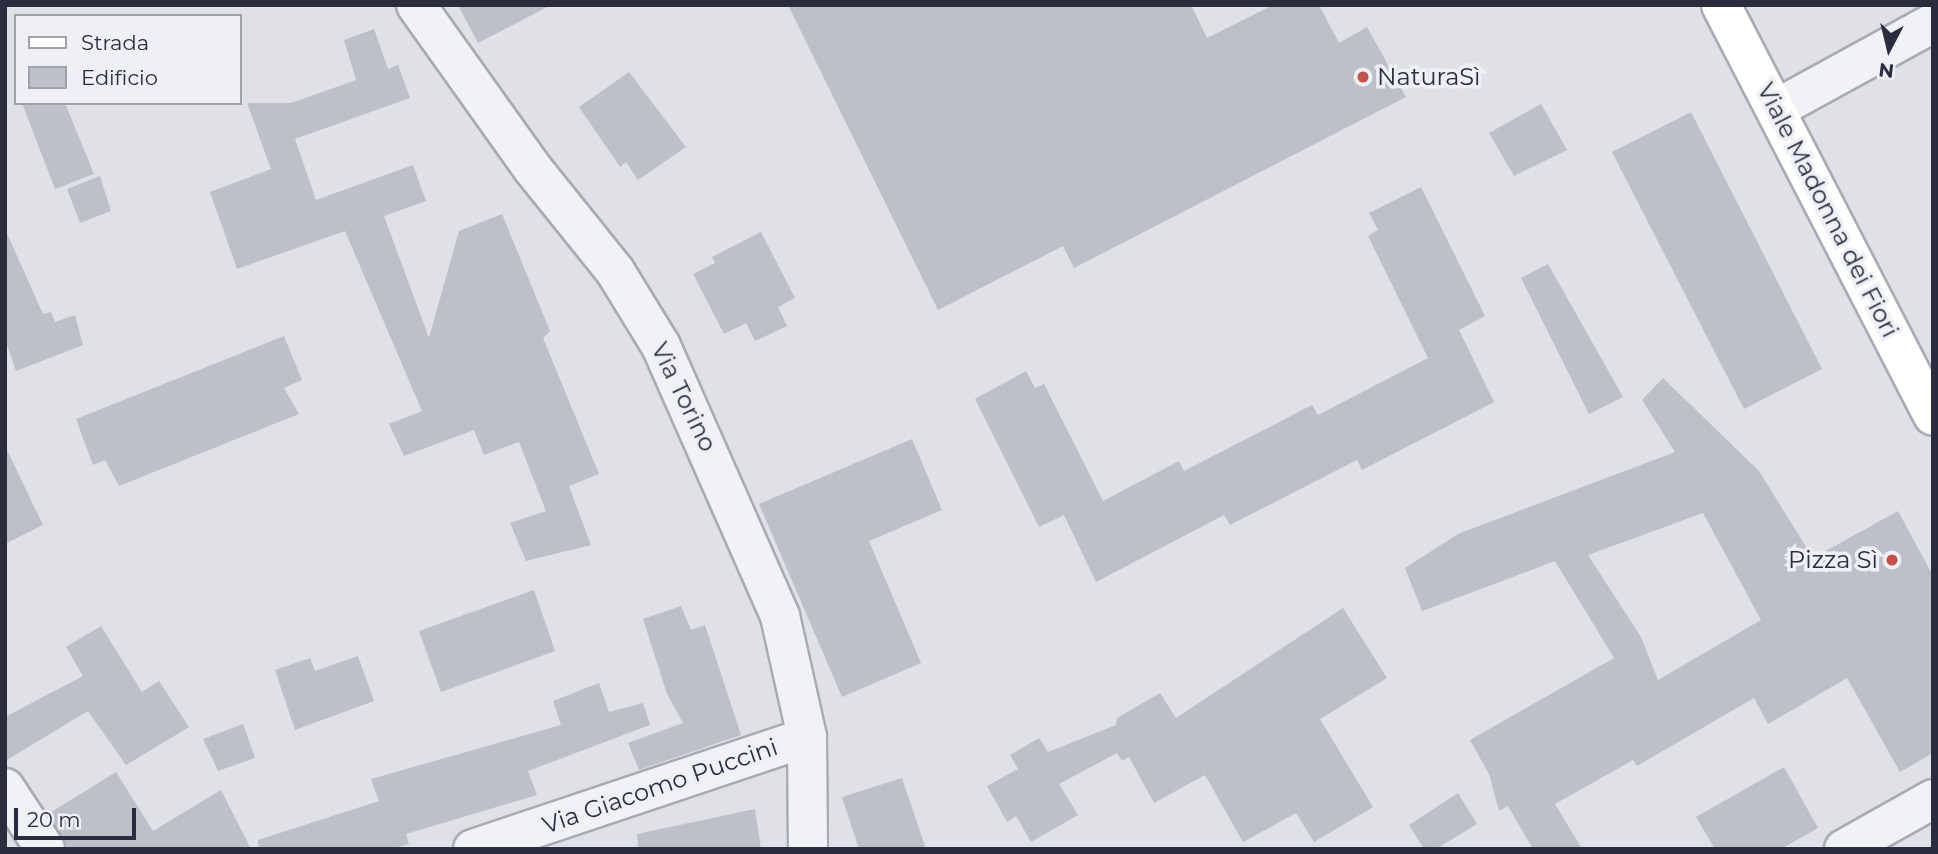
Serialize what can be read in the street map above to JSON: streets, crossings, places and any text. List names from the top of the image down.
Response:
{
  "streets": {
    "main road": ["Viale Madonna dei Fiori"],
    "street": ["Via Torino", "Via Giacomo Puccini"]
  },
  "crossings": [
    ["Via Torino", "Via Giacomo Puccini"]
  ],
  "places": ["NaturaSì", "Pizza Sì"],
  "legend": ["Strada", "Edificio"],
  "scale_bar": "20 m",
  "north": "bottom"
}
